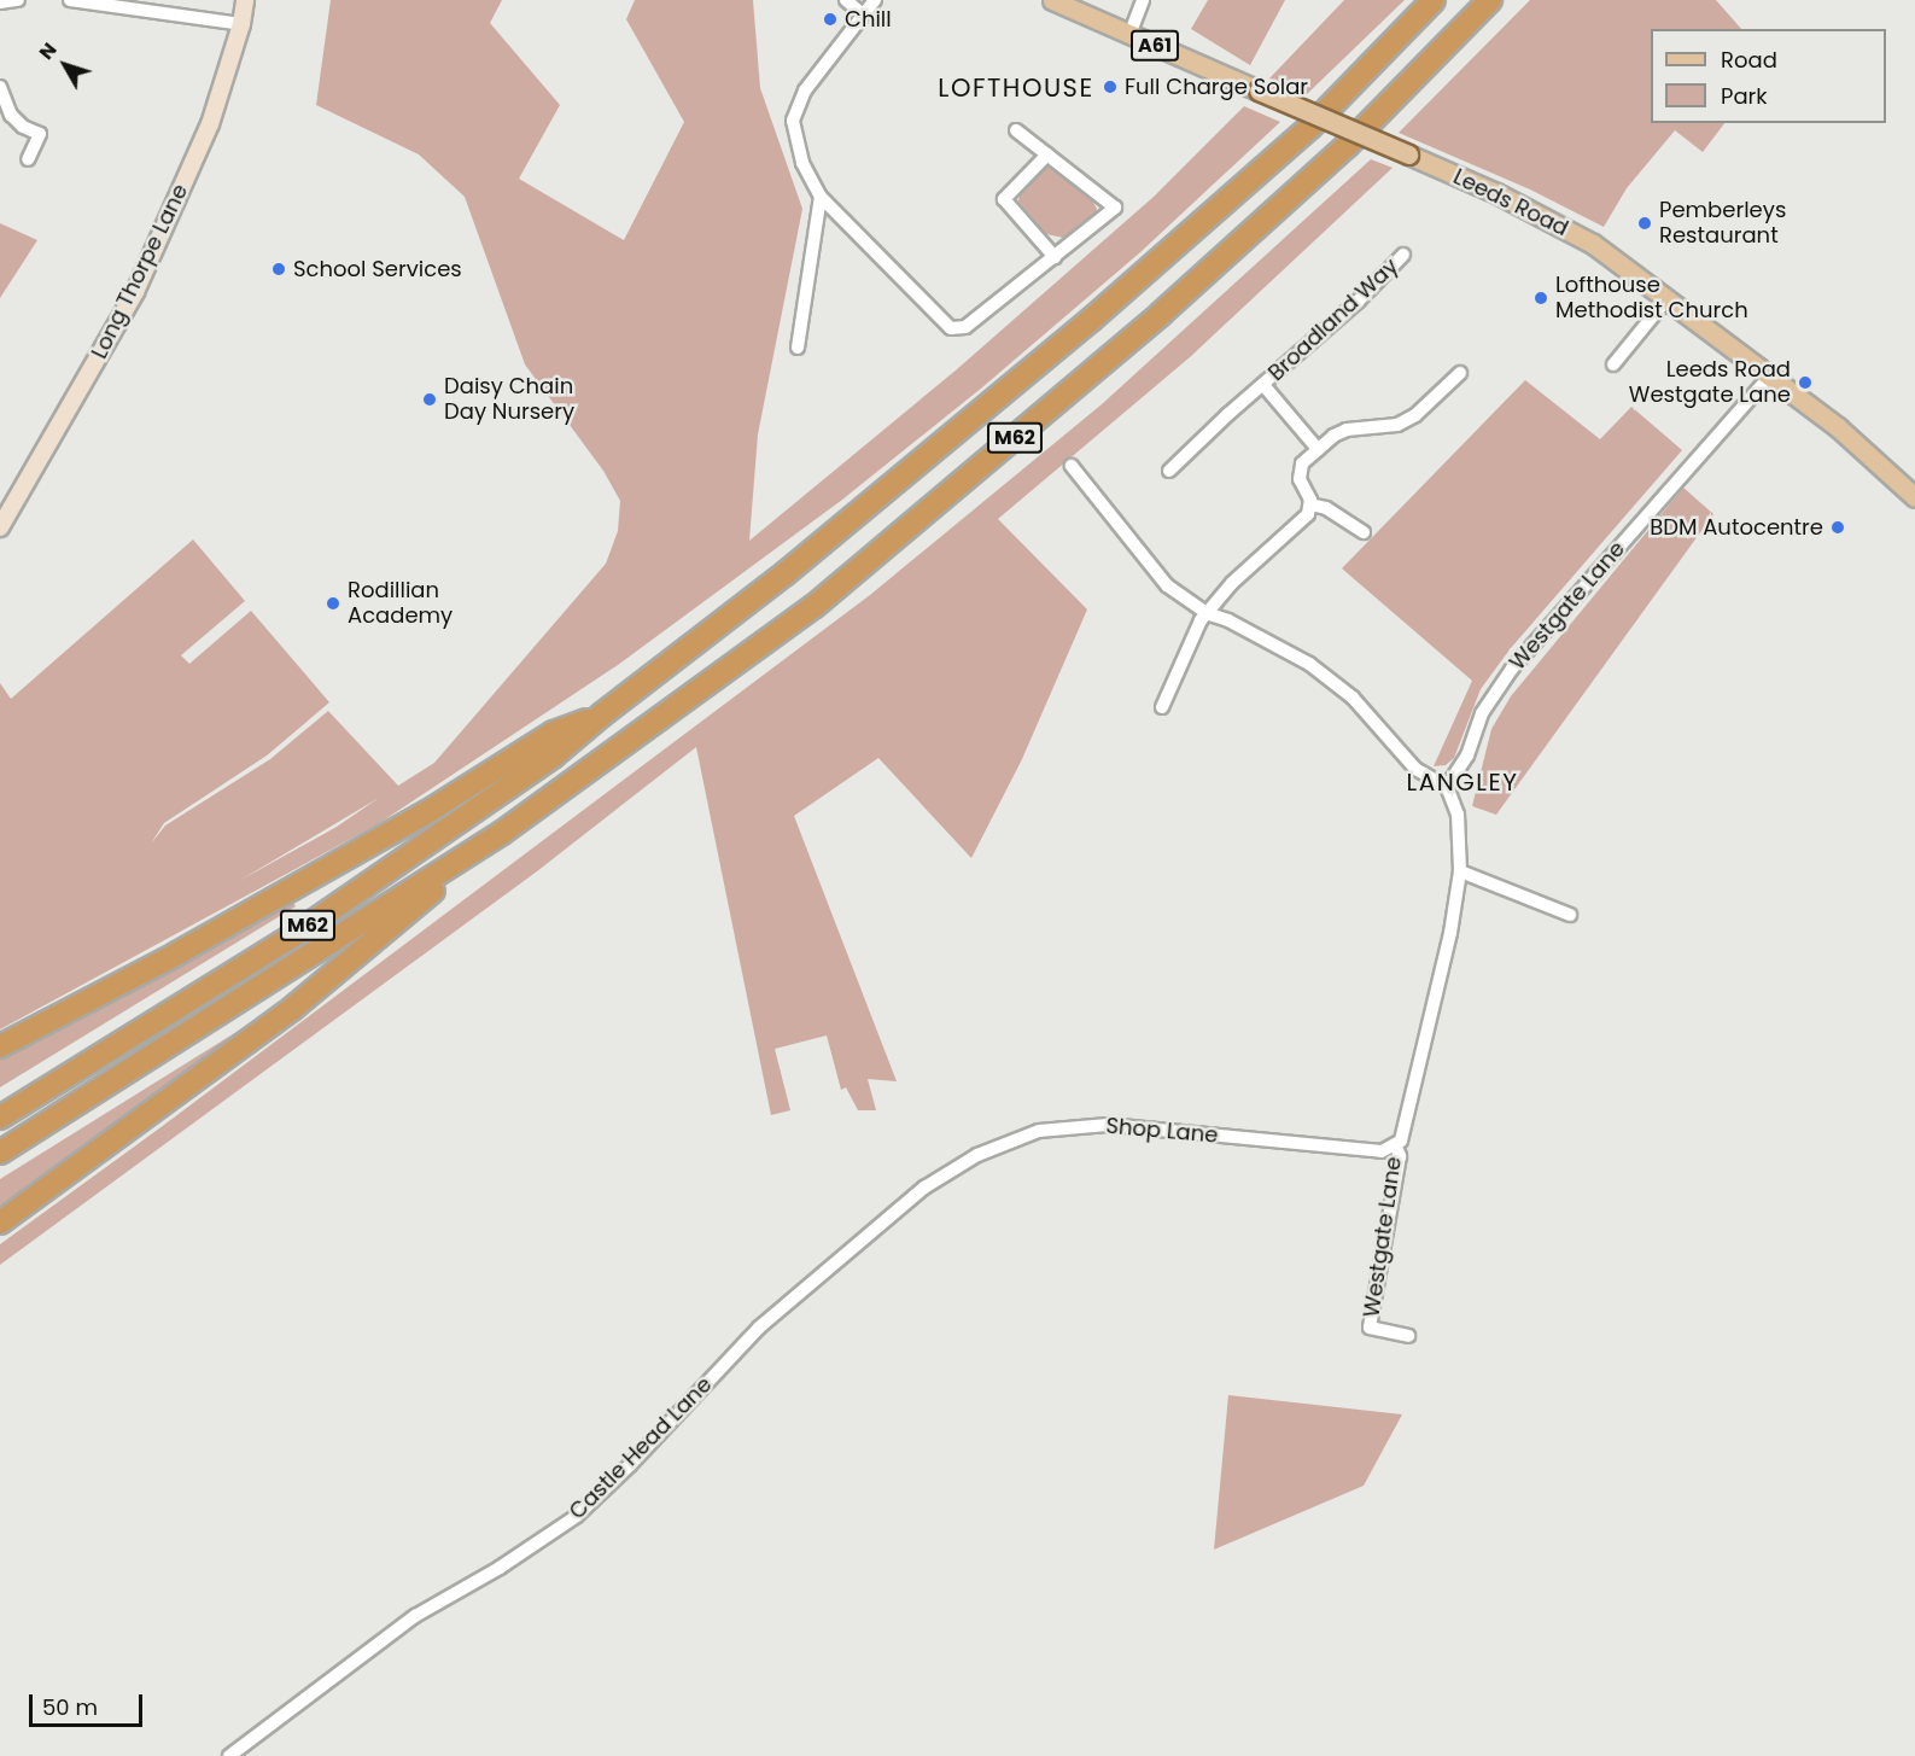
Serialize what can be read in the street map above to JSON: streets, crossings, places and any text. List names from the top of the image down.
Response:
{
  "streets": {
    "highway": ["M62"],
    "main road": ["A61", "Leeds Road", "Long Thorpe Lane"],
    "street": [
      "Broadland Way",
      "Westgate Lane",
      "Shop Lane",
      "Castle Head Lane"
    ]
  },
  "crossings": [
    ["Leeds Road", "Westgate Lane"],
    ["Westgate Lane", "Shop Lane"],
    ["Shop Lane", "Castle Head Lane"]
  ],
  "districts": ["LOFTHOUSE", "LANGLEY"],
  "places": [
    "Chill",
    "Full Charge Solar",
    "Pemberleys Restaurant",
    "School Services",
    "Lofthouse Methodist Church",
    "Leeds Road Westgate Lane",
    "Daisy Chain Day Nursery",
    "BDM Autocentre",
    "Rodillian Academy"
  ],
  "legend": ["Road", "Park"],
  "scale_bar": "50 m",
  "north": "top left"
}
